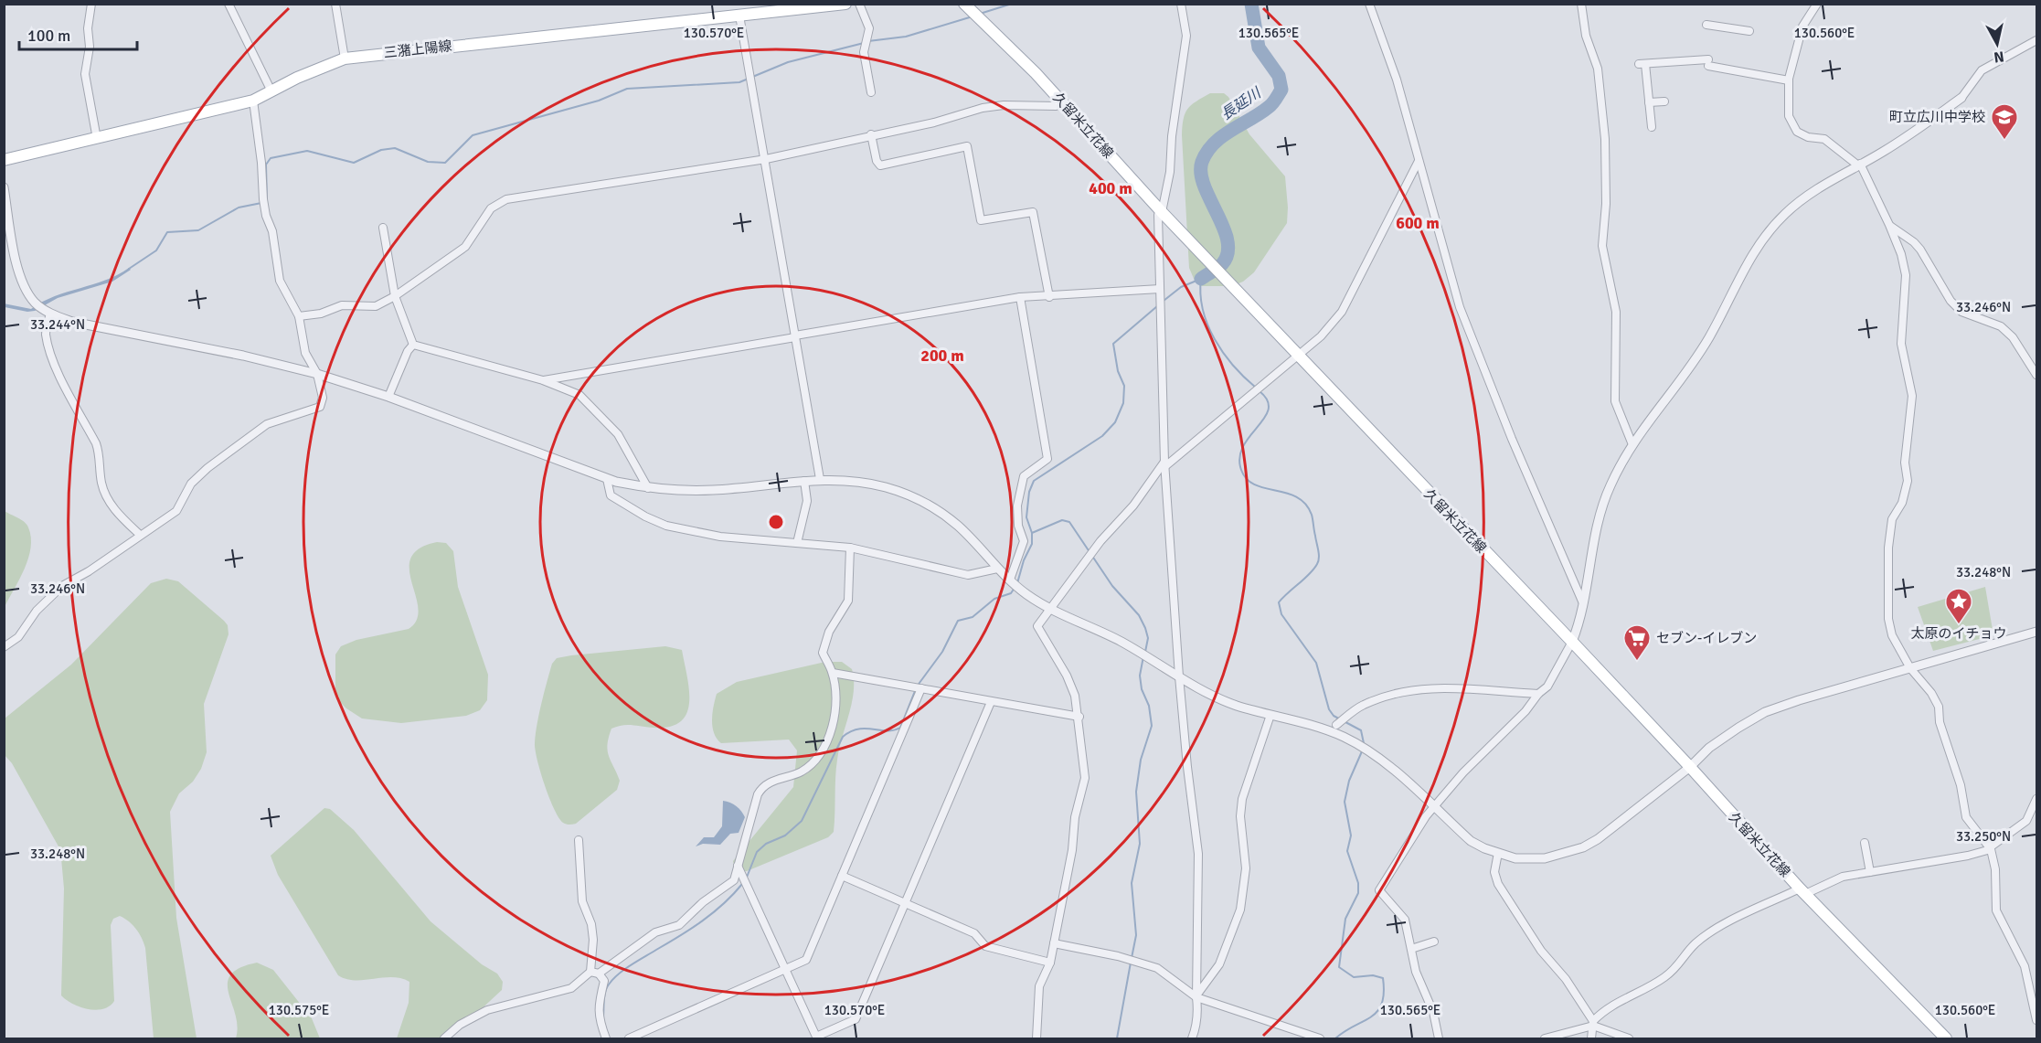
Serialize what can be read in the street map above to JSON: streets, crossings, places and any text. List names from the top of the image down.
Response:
{
  "streets": {
    "main road": ["三潴上陽線", "久留米立花線"]
  },
  "water": ["長延川"],
  "places": {
    "school or university": ["町立広川中学校"],
    "place": ["太原のイチョウ"],
    "supermarket": ["セブン-イレブン"]
  },
  "scale_bar": "100 m",
  "north": "bottom",
  "coordinates": [
    "130.570°E",
    "130.565°E",
    "130.560°E",
    "33.246°N",
    "33.244°N",
    "33.248°N",
    "33.250°N",
    "130.575°E"
  ],
  "rings": ["400 m", "600 m", "200 m"]
}
